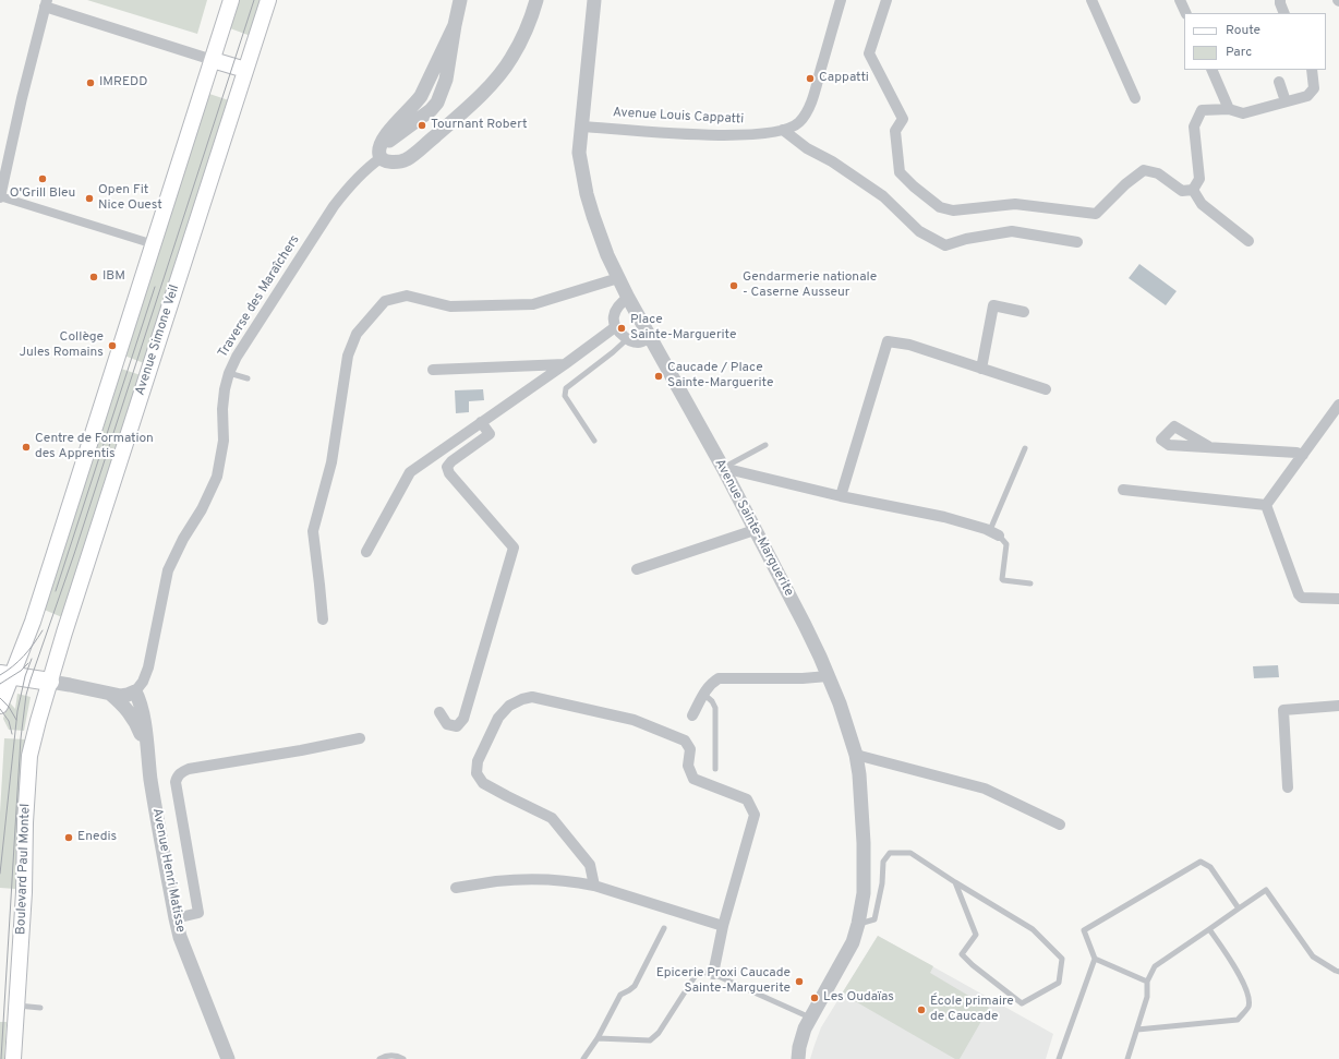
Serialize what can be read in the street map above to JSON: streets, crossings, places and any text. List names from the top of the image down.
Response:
{
  "streets": {
    "main road": ["Avenue Simone Veil", "Boulevard Paul Montel"],
    "street": [
      "Avenue Louis Cappatti",
      "Traverse des Maraîchers",
      "Avenue Sainte-Marguerite",
      "Avenue Henri Matisse"
    ]
  },
  "crossings": [
    ["Avenue Louis Cappatti", "Avenue Sainte-Marguerite"],
    ["Traverse des Maraîchers", "Avenue Henri Matisse"],
    ["Avenue Simone Veil", "Boulevard Paul Montel"]
  ],
  "places": [
    "Cappatti",
    "IMREDD",
    "Tournant Robert",
    "O'Grill Bleu",
    "Open Fit Nice Ouest",
    "IBM",
    "Gendarmerie nationale - Caserne Ausseur",
    "Place Sainte-Marguerite",
    "Collège Jules Romains",
    "Caucade / Place Sainte-Marguerite",
    "Centre de Formation des Apprentis",
    "Enedis",
    "Epicerie Proxi Caucade Sainte-Marguerite",
    "Les Oudaïas",
    "École primaire de Caucade"
  ],
  "legend": ["Route", "Parc"]
}
